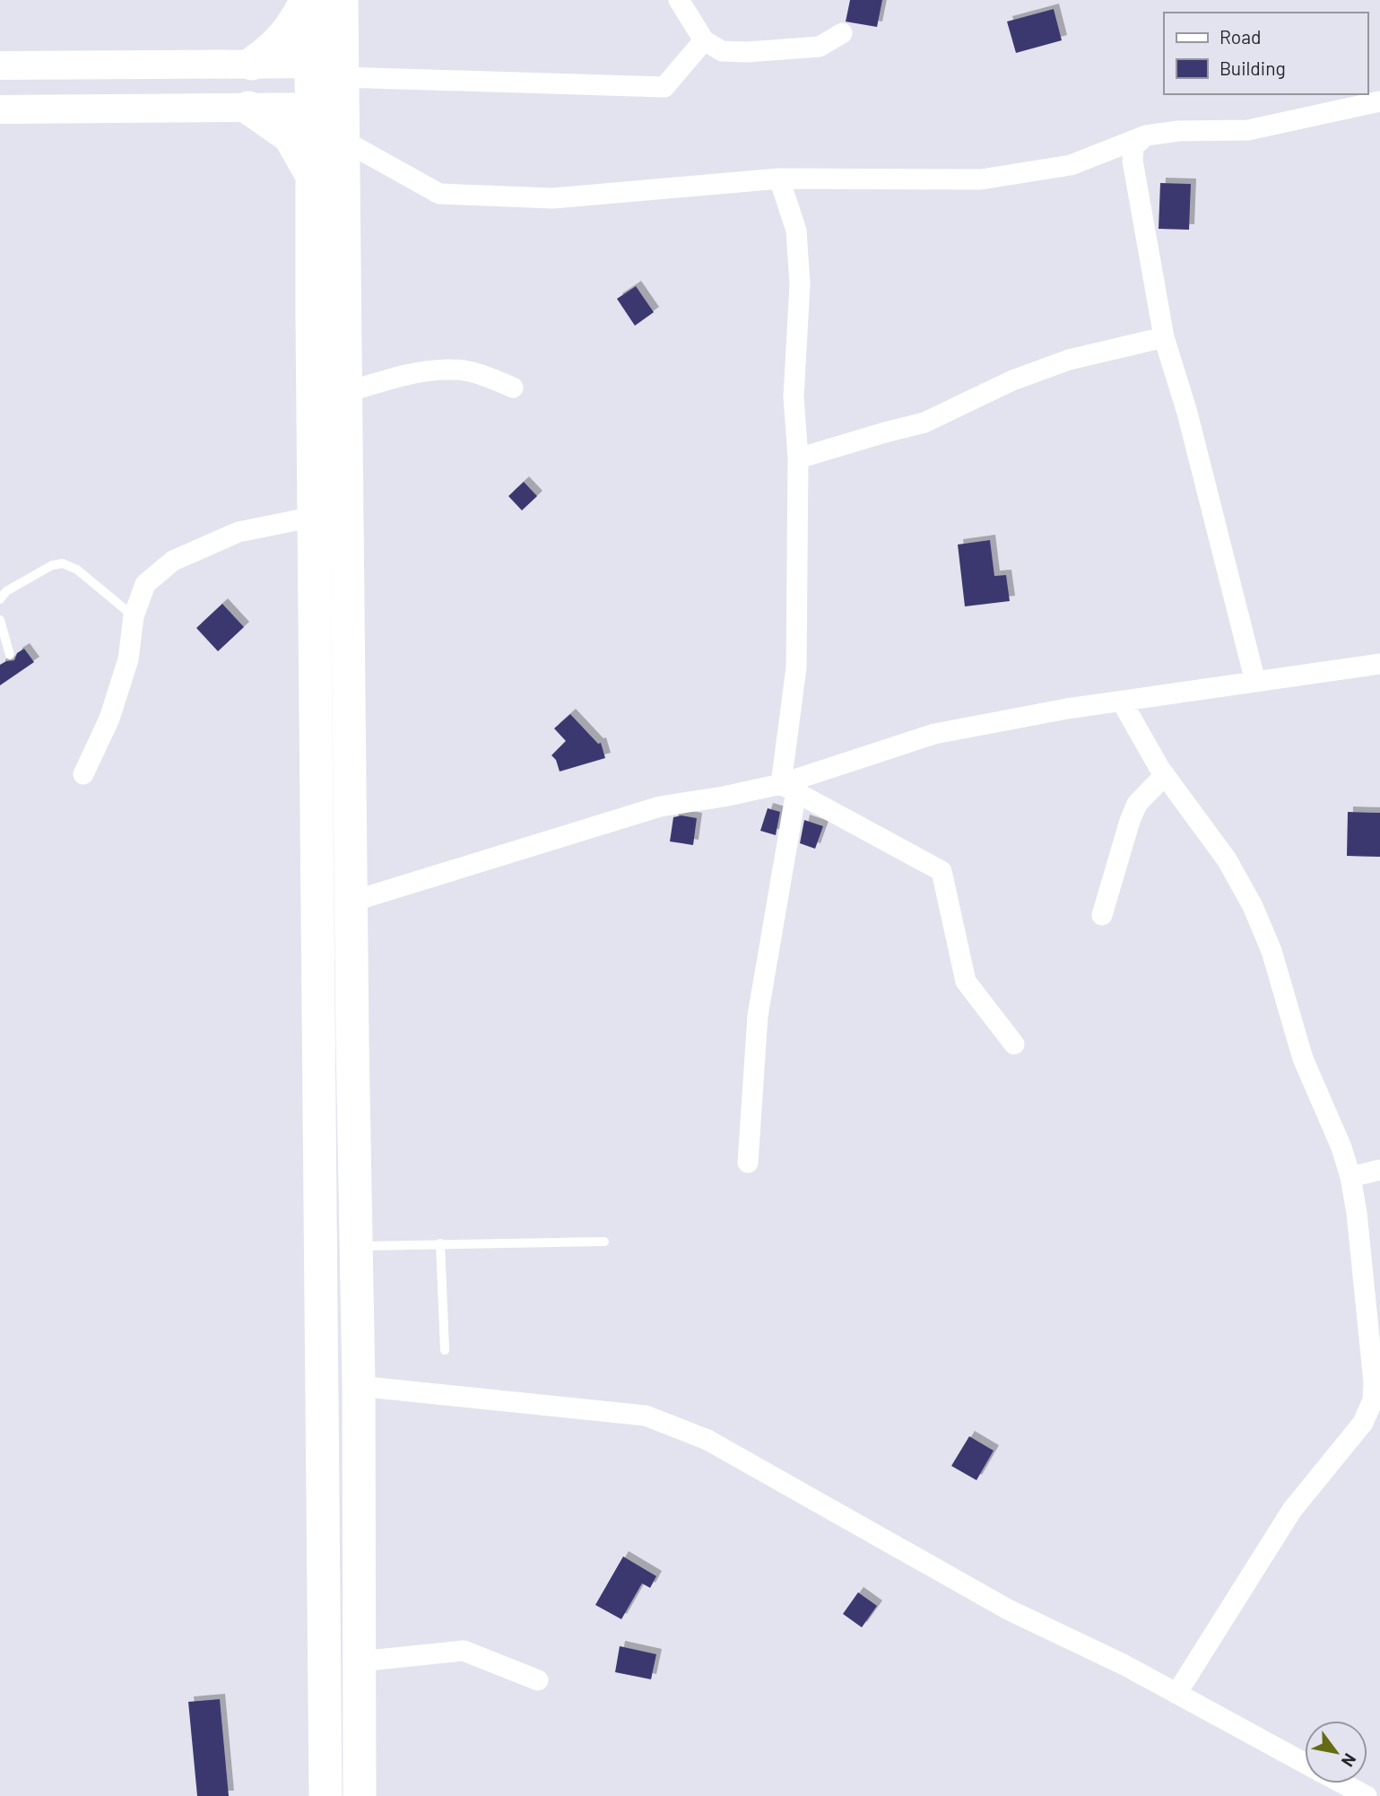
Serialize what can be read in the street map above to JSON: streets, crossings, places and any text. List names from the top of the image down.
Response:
{
  "legend": ["Road", "Building"],
  "north": "bottom right"
}
